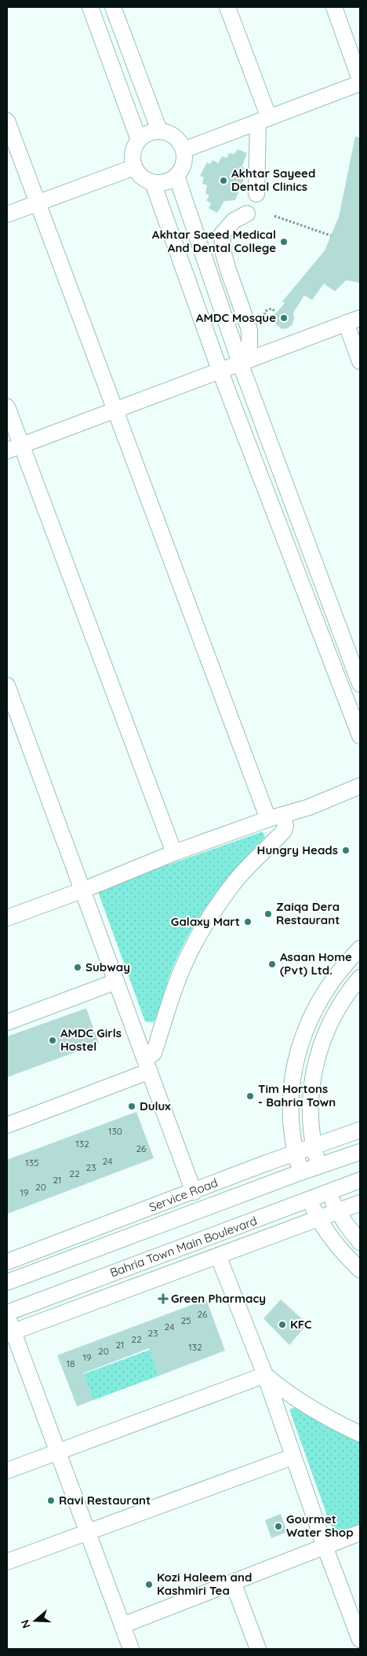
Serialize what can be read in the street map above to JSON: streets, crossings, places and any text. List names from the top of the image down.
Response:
{
  "streets": {
    "street": ["Service Road", "Bahria Town Main Boulevard"]
  },
  "places": {
    "other": [
      "Akhtar Sayeed Dental Clinics",
      "Akhtar Saeed Medical And Dental College",
      "AMDC Mosque",
      "Hungry Heads",
      "Zaiqa Dera Restaurant",
      "Galaxy Mart",
      "Asaan Home (Pvt) Ltd.",
      "Subway",
      "AMDC Girls Hostel",
      "Tim Hortons - Bahria Town",
      "Dulux",
      "KFC",
      "Ravi Restaurant",
      "Gourmet Water Shop",
      "Kozi Haleem and Kashmiri Tea"
    ],
    "health": ["Green Pharmacy"]
  },
  "house_numbers": [
    "130",
    "132",
    "26",
    "24",
    "135",
    "23",
    "22",
    "21",
    "20",
    "19",
    "26",
    "25",
    "24",
    "23",
    "22",
    "21",
    "132",
    "20",
    "19",
    "18"
  ],
  "north": "left"
}
